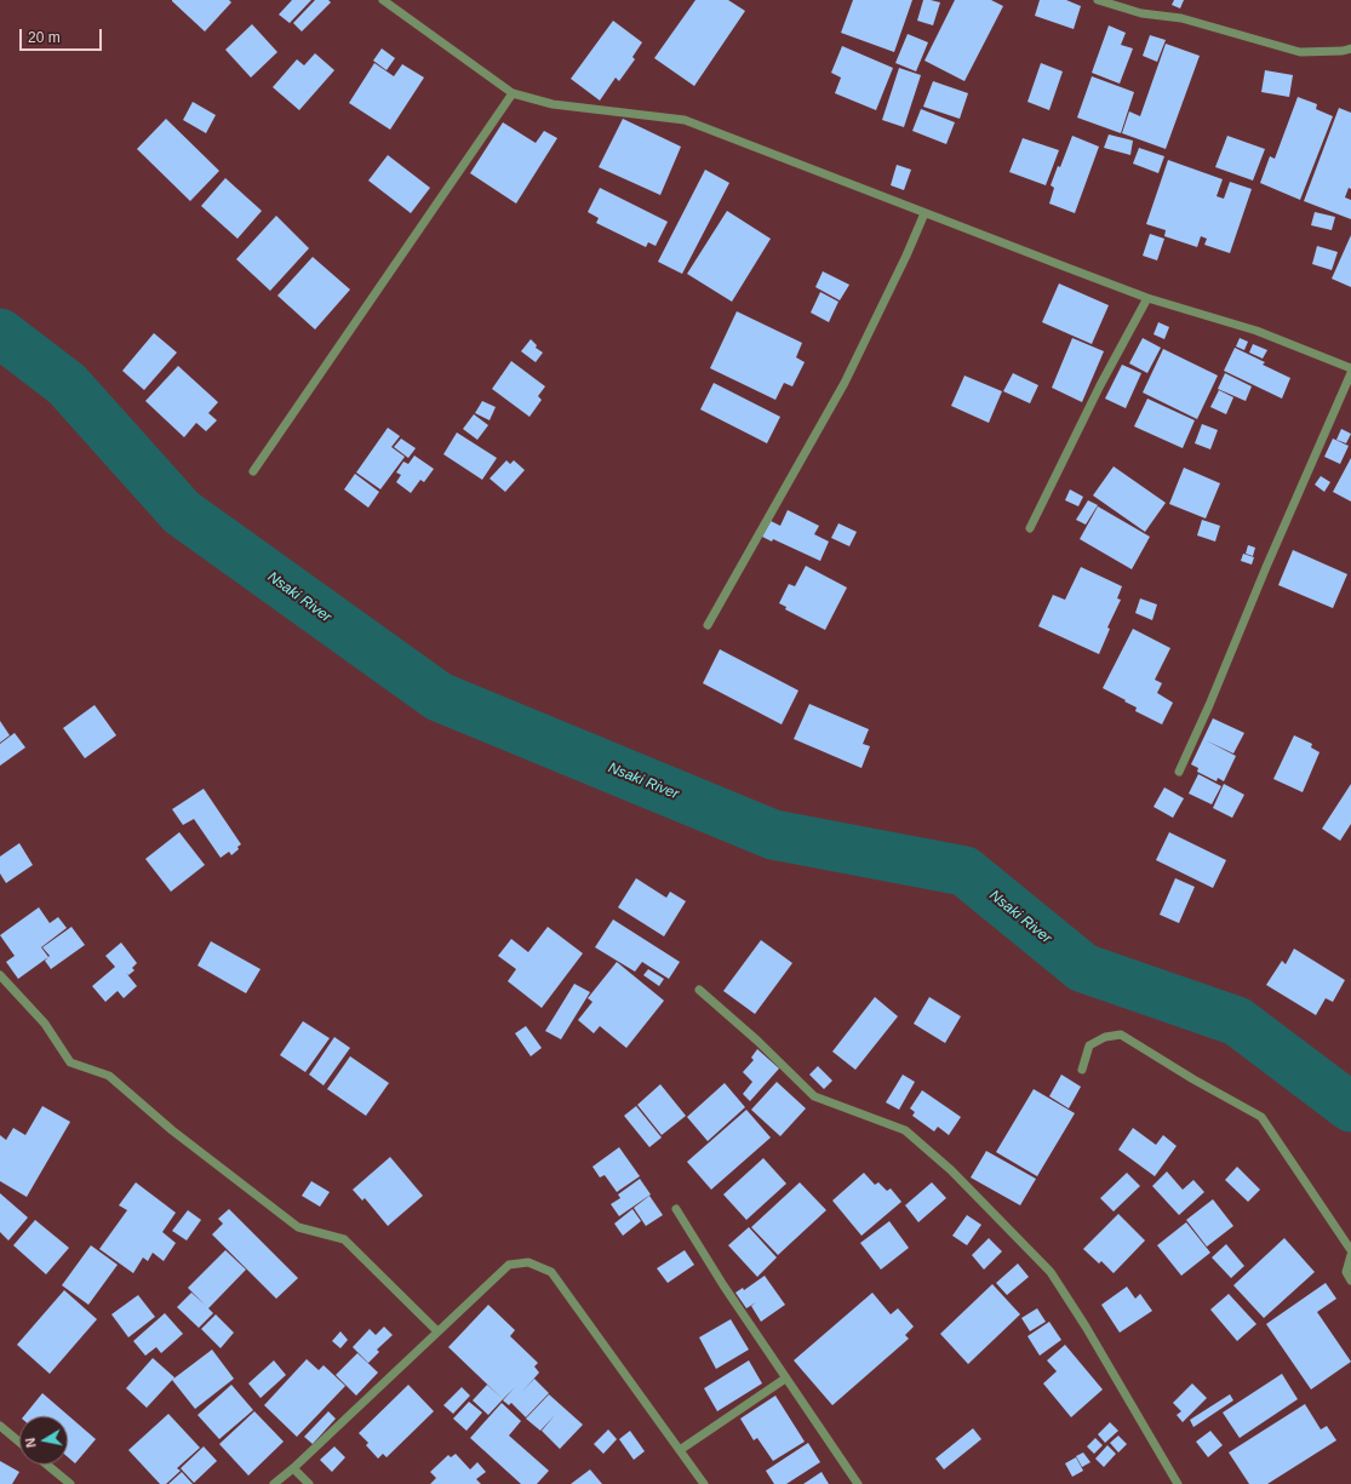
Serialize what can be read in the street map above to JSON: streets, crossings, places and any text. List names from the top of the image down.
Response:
{
  "water": ["Nsaki River"],
  "scale_bar": "20 m",
  "north": "left"
}
